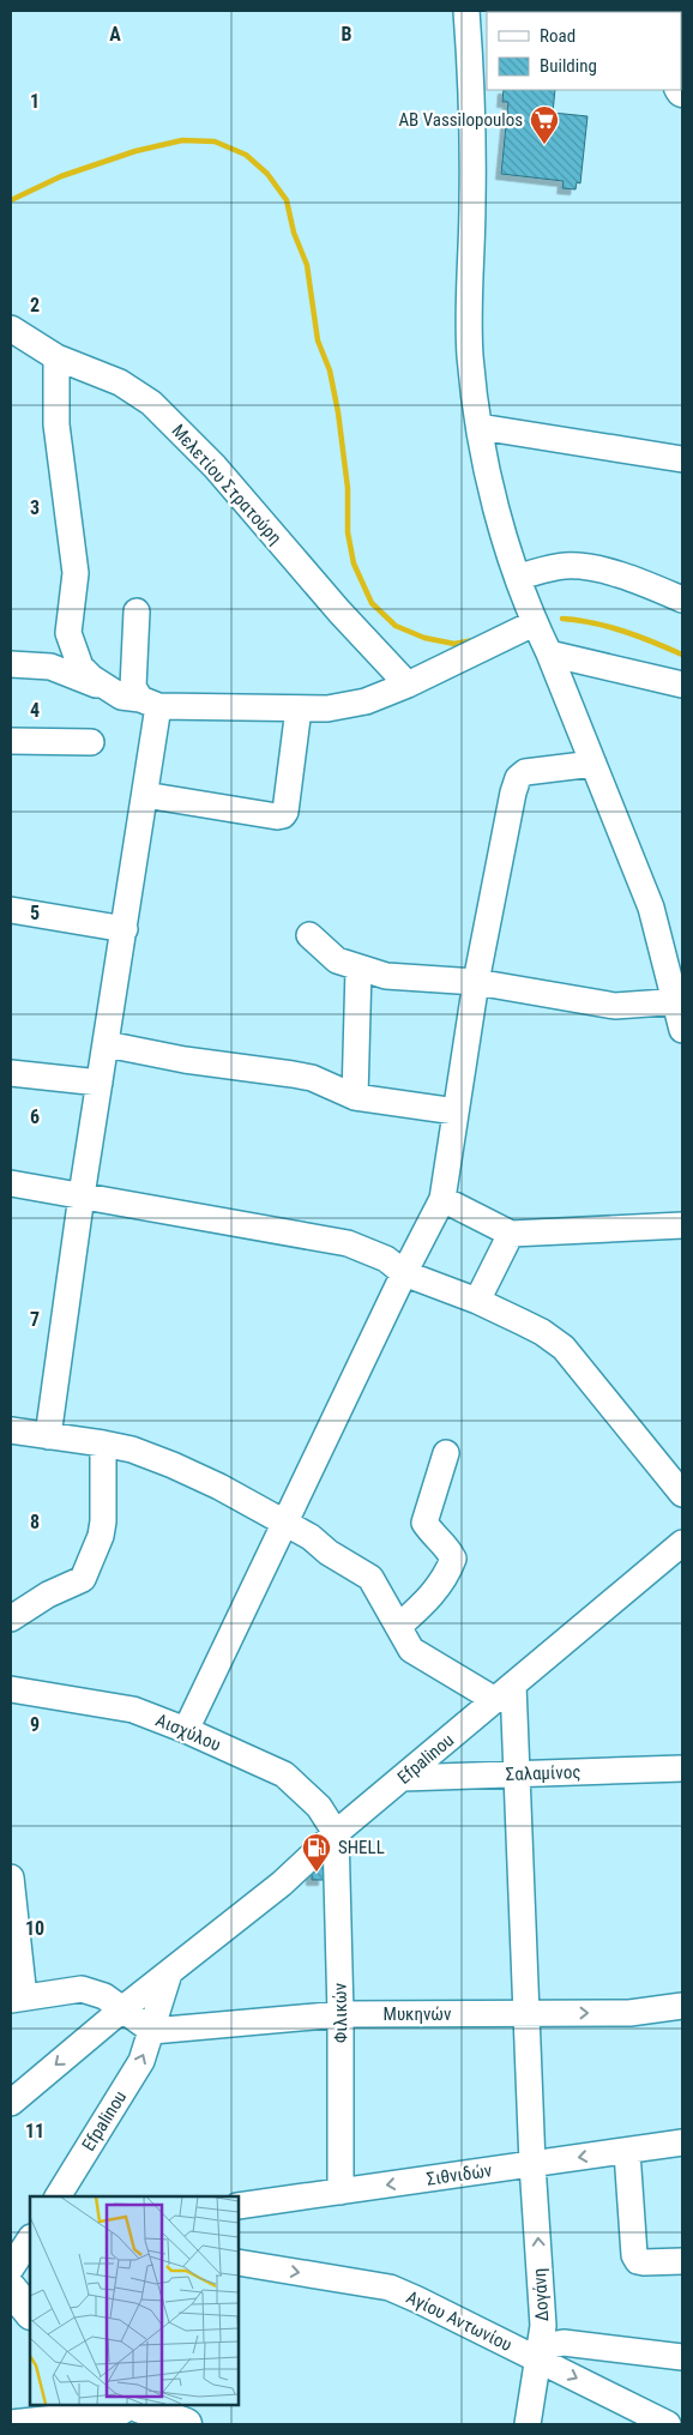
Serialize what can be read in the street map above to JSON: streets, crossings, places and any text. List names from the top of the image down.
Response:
{
  "streets": {
    "street": [
      "Μελετίου Στρατούρη",
      "Αισχύλου",
      "Efpalinou",
      "Σαλαμίνος",
      "Φιλικών",
      "Μυκηνών",
      "Σιθνιδών",
      "Δογάνη",
      "Αγίου Αντωνίου"
    ]
  },
  "crossings": [
    ["Αισχύλου", "Efpalinou"],
    ["Αισχύλου", "Φιλικών"],
    ["Efpalinou", "Σαλαμίνος"],
    ["Efpalinou", "Φιλικών"],
    ["Efpalinou", "Μυκηνών"],
    ["Efpalinou", "Δογάνη"],
    ["Σαλαμίνος", "Δογάνη"],
    ["Φιλικών", "Μυκηνών"],
    ["Φιλικών", "Σιθνιδών"],
    ["Μυκηνών", "Δογάνη"],
    ["Σιθνιδών", "Δογάνη"],
    ["Δογάνη", "Αγίου Αντωνίου"]
  ],
  "one_way": ["Αγίου Αντωνίου"],
  "places": {
    "supermarket": ["AB Vassilopoulos"],
    "fuel station": ["SHELL"]
  },
  "legend": ["Road", "Building"],
  "grid": {
    "columns": ["A", "B"],
    "rows": [
      "1",
      "2",
      "3",
      "4",
      "5",
      "6",
      "7",
      "8",
      "9",
      "10",
      "11"
    ]
  }
}
